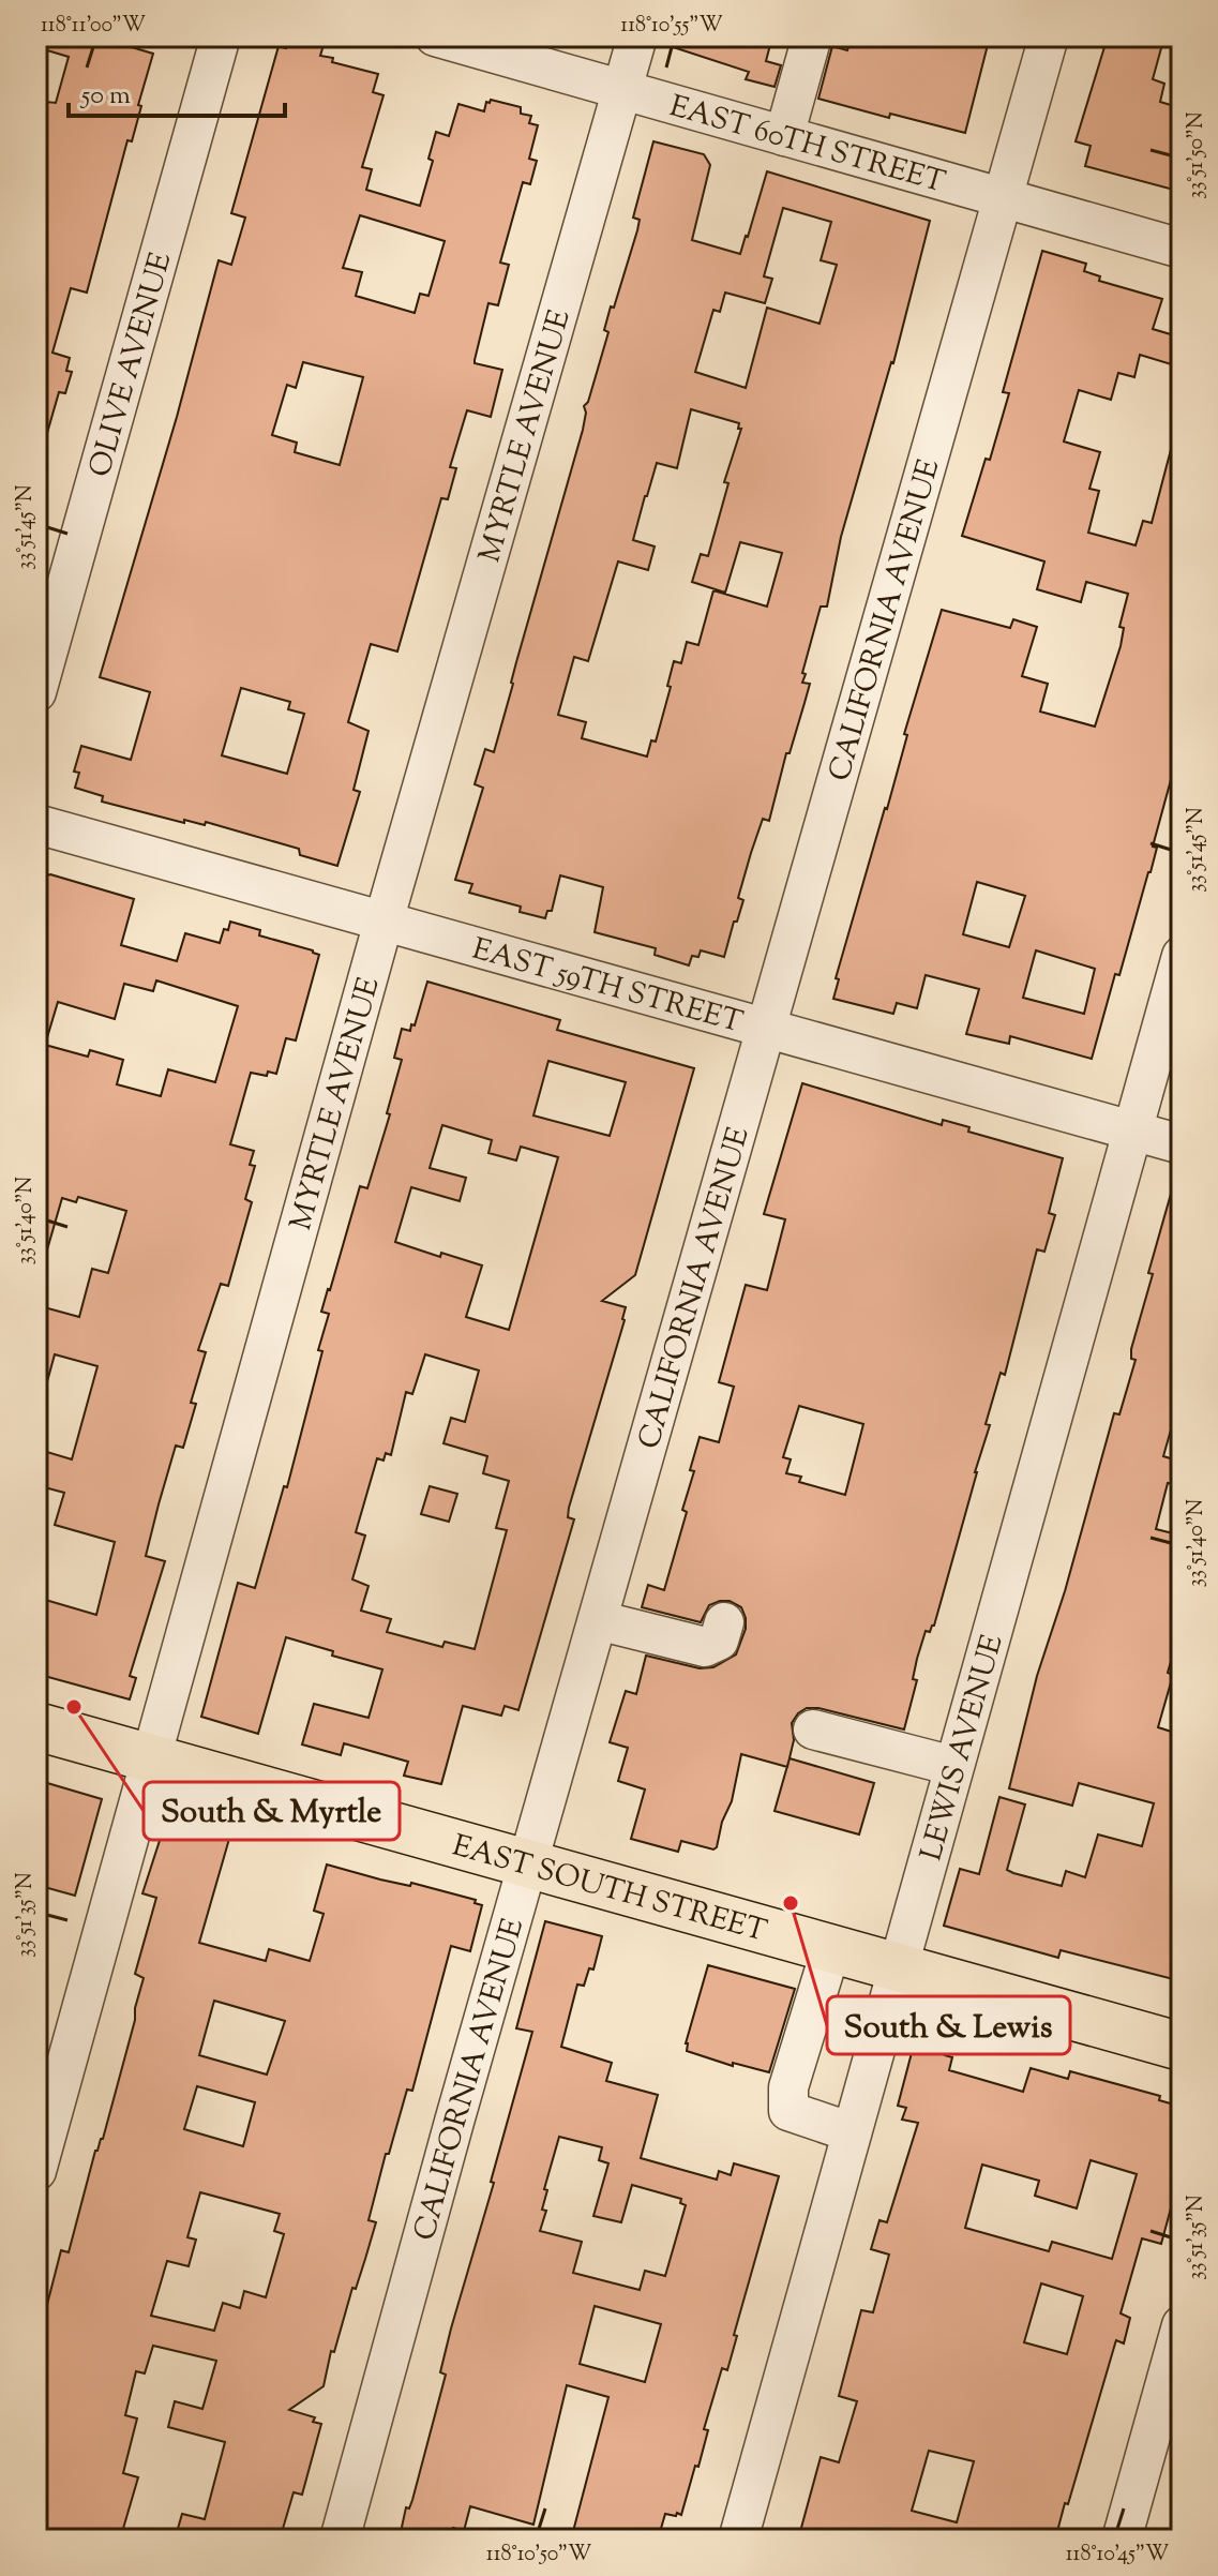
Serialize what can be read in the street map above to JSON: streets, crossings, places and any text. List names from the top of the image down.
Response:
{
  "streets": {
    "main road": ["EAST SOUTH STREET"],
    "street": [
      "EAST 60TH STREET",
      "OLIVE AVENUE",
      "MYRTLE AVENUE",
      "CALIFORNIA AVENUE",
      "EAST 59TH STREET",
      "LEWIS AVENUE"
    ]
  },
  "crossings": [
    ["EAST 60TH STREET", "MYRTLE AVENUE"],
    ["EAST 60TH STREET", "CALIFORNIA AVENUE"],
    ["MYRTLE AVENUE", "EAST 59TH STREET"],
    ["MYRTLE AVENUE", "EAST SOUTH STREET"],
    ["CALIFORNIA AVENUE", "EAST 59TH STREET"],
    ["CALIFORNIA AVENUE", "EAST SOUTH STREET"],
    ["EAST 59TH STREET", "LEWIS AVENUE"],
    ["LEWIS AVENUE", "EAST SOUTH STREET"]
  ],
  "places": ["South & Myrtle", "South & Lewis"],
  "scale_bar": "50 m",
  "coordinates": [
    "118°11'00\"W",
    "118°10'55\"W",
    "33°51'50\"N",
    "33°51'45\"N",
    "33°51'40\"N",
    "33°51'35\"N",
    "118°10'50\"W",
    "118°10'45\"W"
  ]
}
